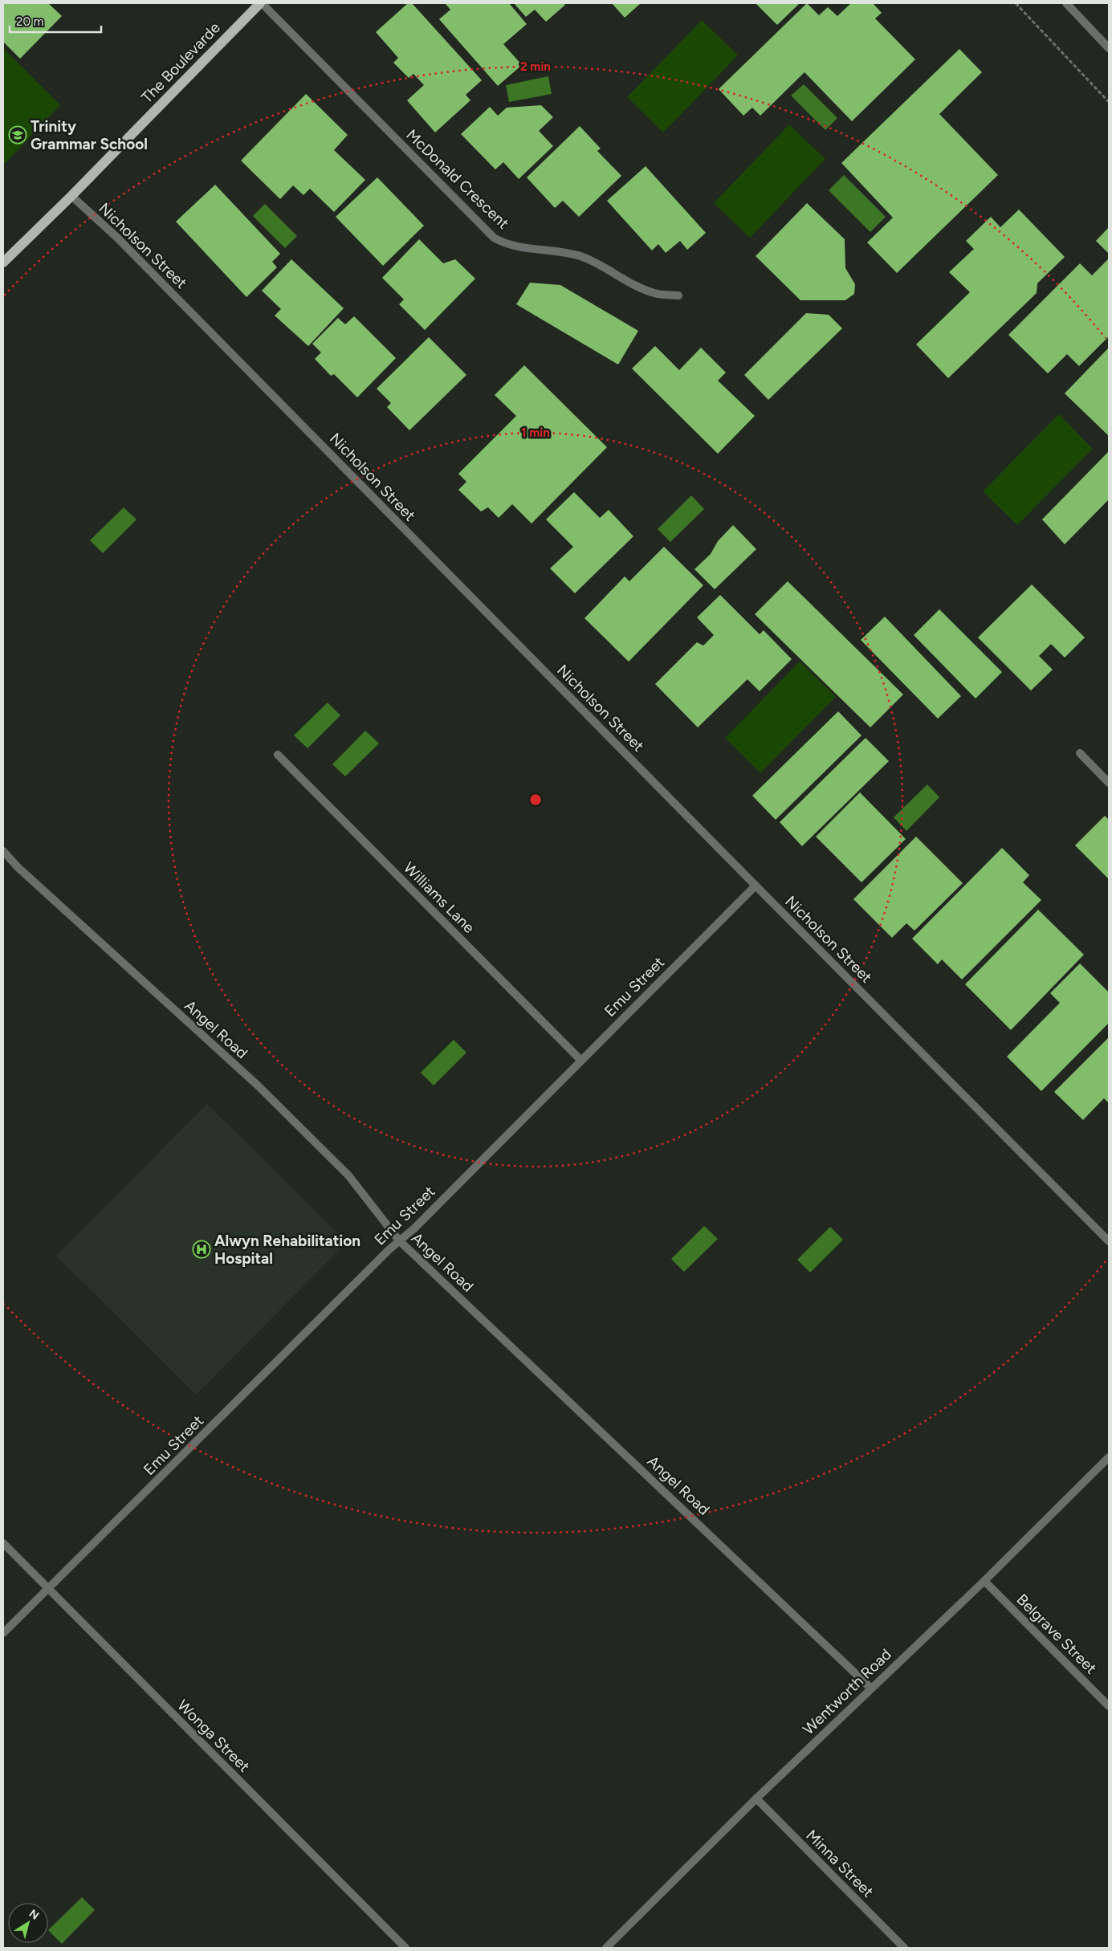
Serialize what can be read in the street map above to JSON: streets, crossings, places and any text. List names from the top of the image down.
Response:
{
  "streets": {
    "main road": ["The Boulevarde"],
    "street": [
      "McDonald Crescent",
      "Nicholson Street",
      "Williams Lane",
      "Emu Street",
      "Angel Road",
      "Belgrave Street",
      "Wentworth Road",
      "Wonga Street",
      "Minna Street"
    ]
  },
  "crossings": [
    ["The Boulevarde", "McDonald Crescent"],
    ["The Boulevarde", "Nicholson Street"],
    ["Nicholson Street", "Emu Street"],
    ["Williams Lane", "Emu Street"],
    ["Emu Street", "Angel Road"],
    ["Emu Street", "Wonga Street"],
    ["Angel Road", "Wentworth Road"],
    ["Belgrave Street", "Wentworth Road"],
    ["Wentworth Road", "Minna Street"]
  ],
  "places": {
    "school or university": ["Trinity Grammar School"],
    "hospital": ["Alwyn Rehabilitation Hospital"]
  },
  "scale_bar": "20 m",
  "north": "top right",
  "rings": ["2 min", "1 min"]
}
